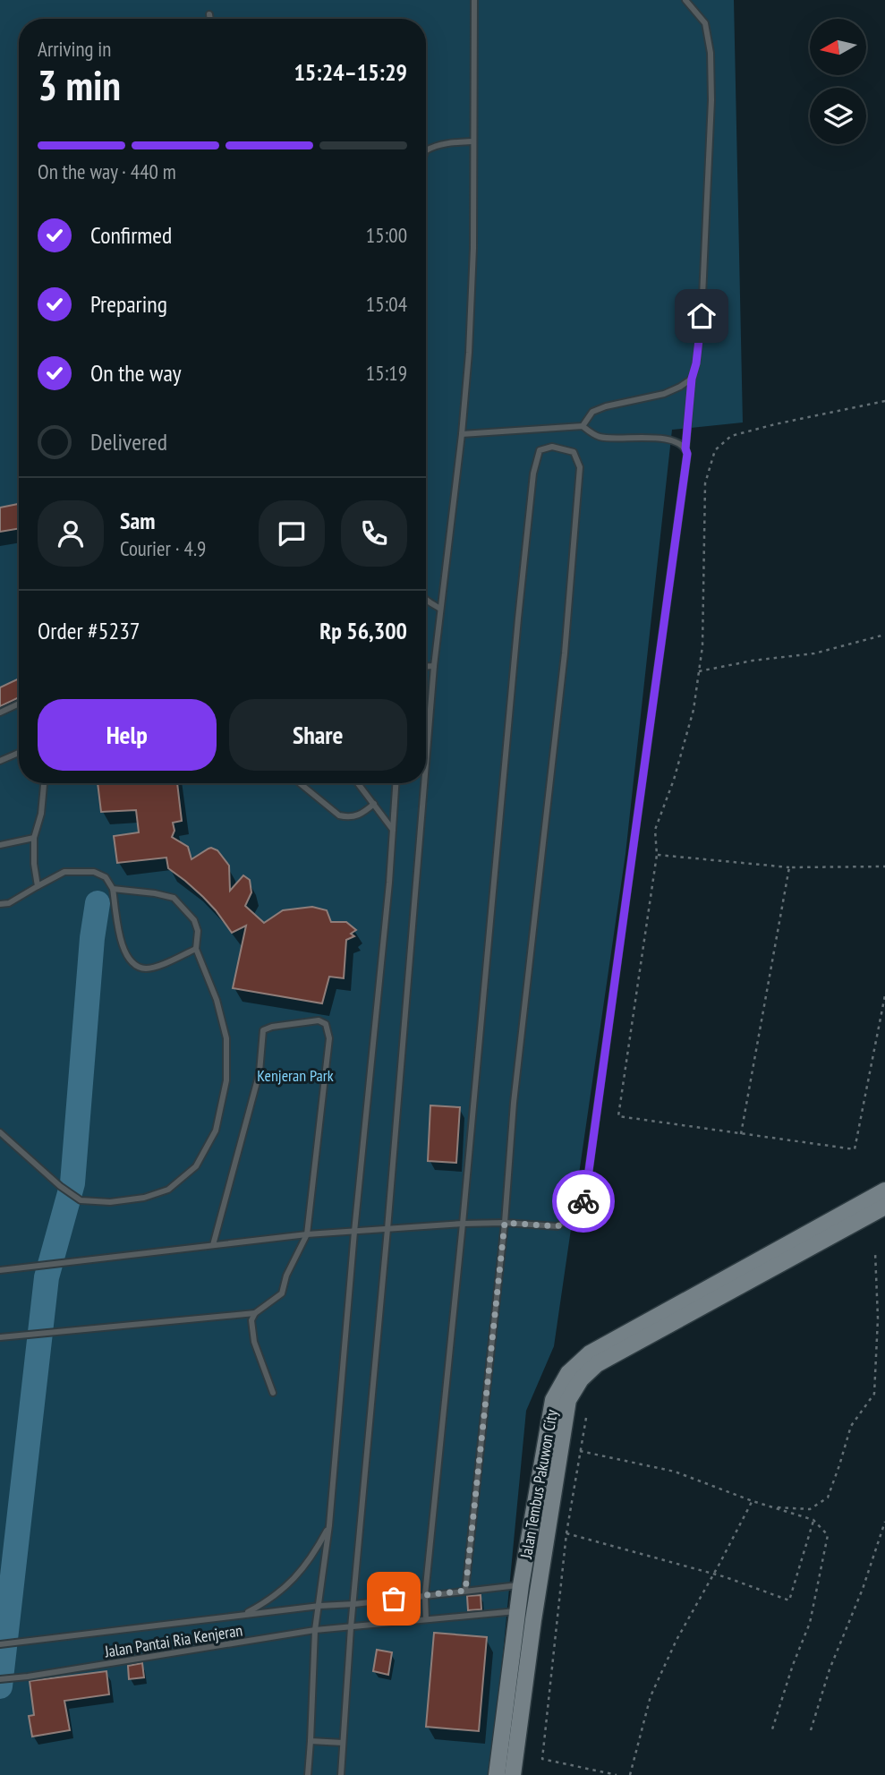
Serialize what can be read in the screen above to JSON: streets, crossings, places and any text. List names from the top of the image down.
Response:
{
  "streets": {
    "street": ["Jalan Tembus Pakuwon City"],
    "lane": ["Jalan Pantai Ria Kenjeran"]
  },
  "crossings": [
    ["Jalan Tembus Pakuwon City", "Jalan Pantai Ria Kenjeran"]
  ],
  "parks": ["Kenjeran Park"],
  "north": "left",
  "page": {
    "heading": ["3 min", "Arriving in", "15:24–15:29"],
    "panel": [
      "Sam",
      "Courier · 4.9",
      "Order #5237",
      "Rp 56,300"
    ],
    "bar": "On the way · 440 m",
    "list": [
      ["Confirmed", "15:00"],
      ["Preparing", "15:04"],
      ["On the way", "15:19"],
      "Delivered"
    ],
    "buttons": ["Help", "Share"]
  }
}
